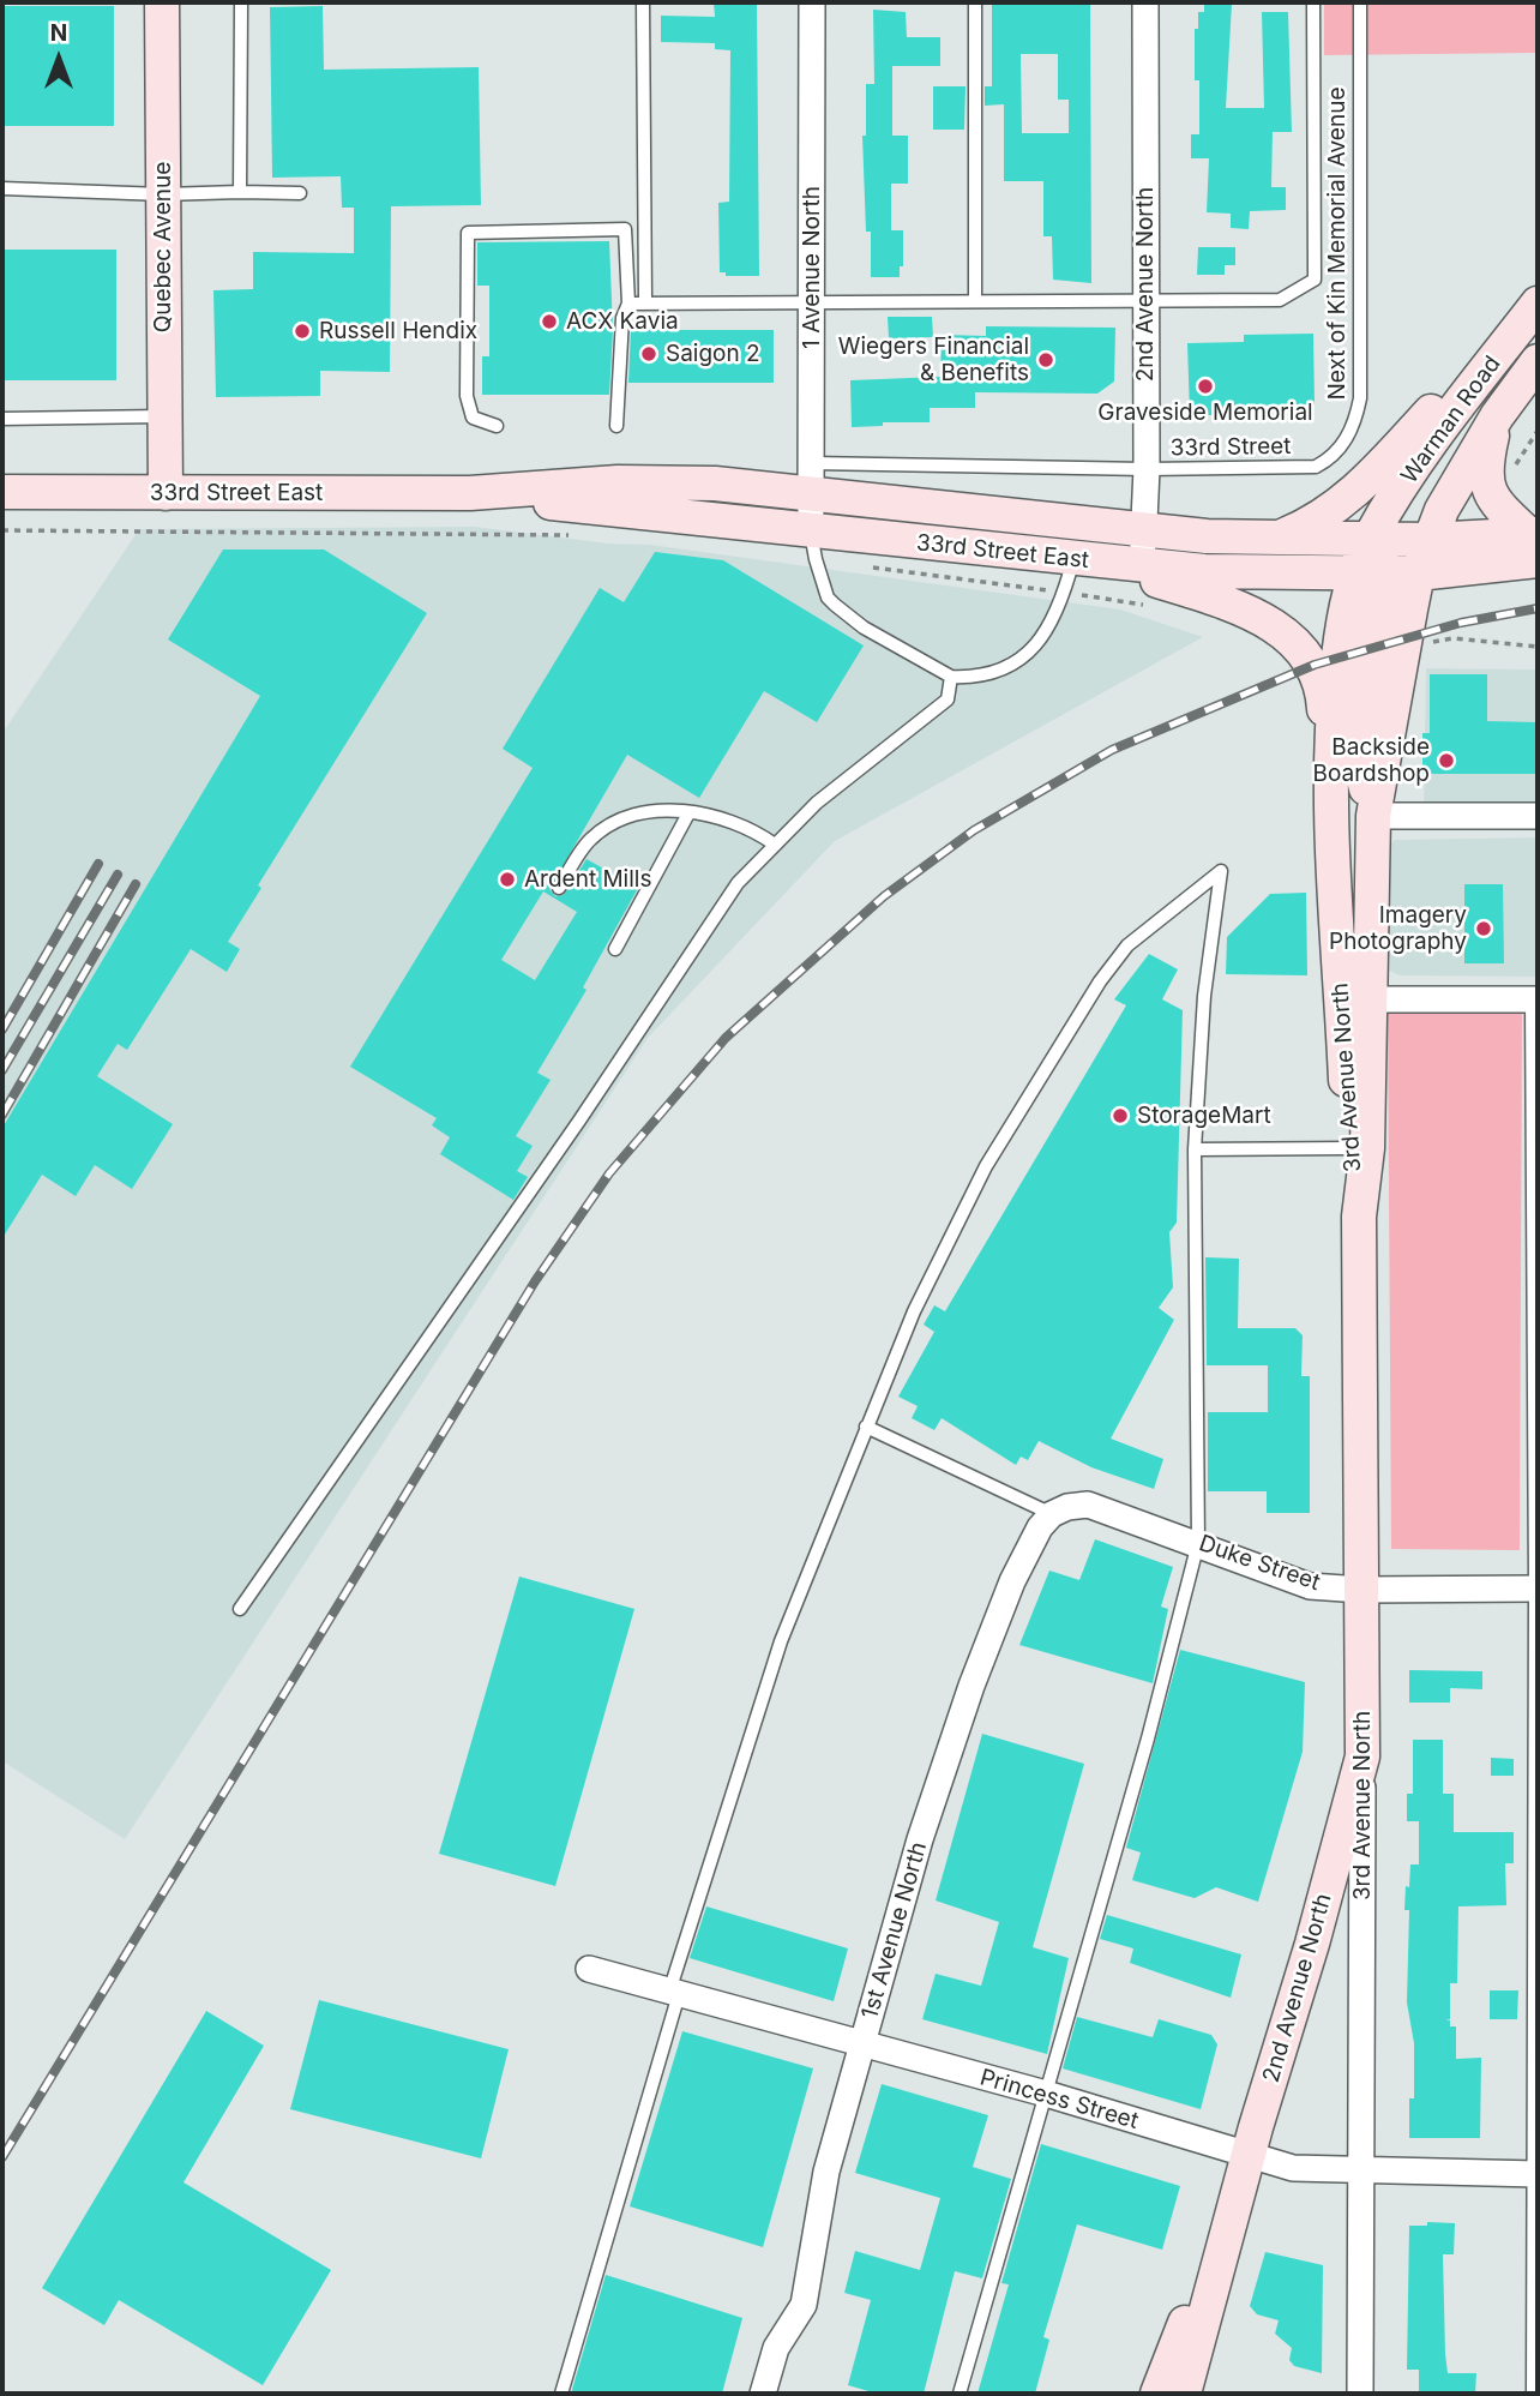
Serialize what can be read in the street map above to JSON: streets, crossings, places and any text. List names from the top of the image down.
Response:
{
  "streets": {
    "main road": [
      "Quebec Avenue",
      "2nd Avenue North",
      "Warman Road",
      "33rd Street East",
      "3rd Avenue North"
    ],
    "street": [
      "1 Avenue North",
      "Duke Street",
      "1st Avenue North",
      "Princess Street"
    ],
    "lane": ["Next of Kin Memorial Avenue", "33rd Street"]
  },
  "crossings": [
    ["Next of Kin Memorial Avenue", "33rd Street"],
    ["Quebec Avenue", "33rd Street East"],
    ["1 Avenue North", "33rd Street East"],
    ["2nd Avenue North", "33rd Street"],
    ["2nd Avenue North", "33rd Street East"],
    ["2nd Avenue North", "3rd Avenue North"],
    ["2nd Avenue North", "Princess Street"],
    ["Warman Road", "33rd Street East"],
    ["Warman Road", "3rd Avenue North"],
    ["33rd Street", "33rd Street East"],
    ["33rd Street East", "3rd Avenue North"],
    ["3rd Avenue North", "Duke Street"],
    ["3rd Avenue North", "Princess Street"],
    ["Duke Street", "1st Avenue North"],
    ["1st Avenue North", "Princess Street"]
  ],
  "places": [
    "ACX Kavia",
    "Russell Hendix",
    "Saigon 2",
    "Wiegers Financial & Benefits",
    "Graveside Memorial",
    "Backside Boardshop",
    "Ardent Mills",
    "Imagery Photography",
    "StorageMart"
  ],
  "north": "top"
}
